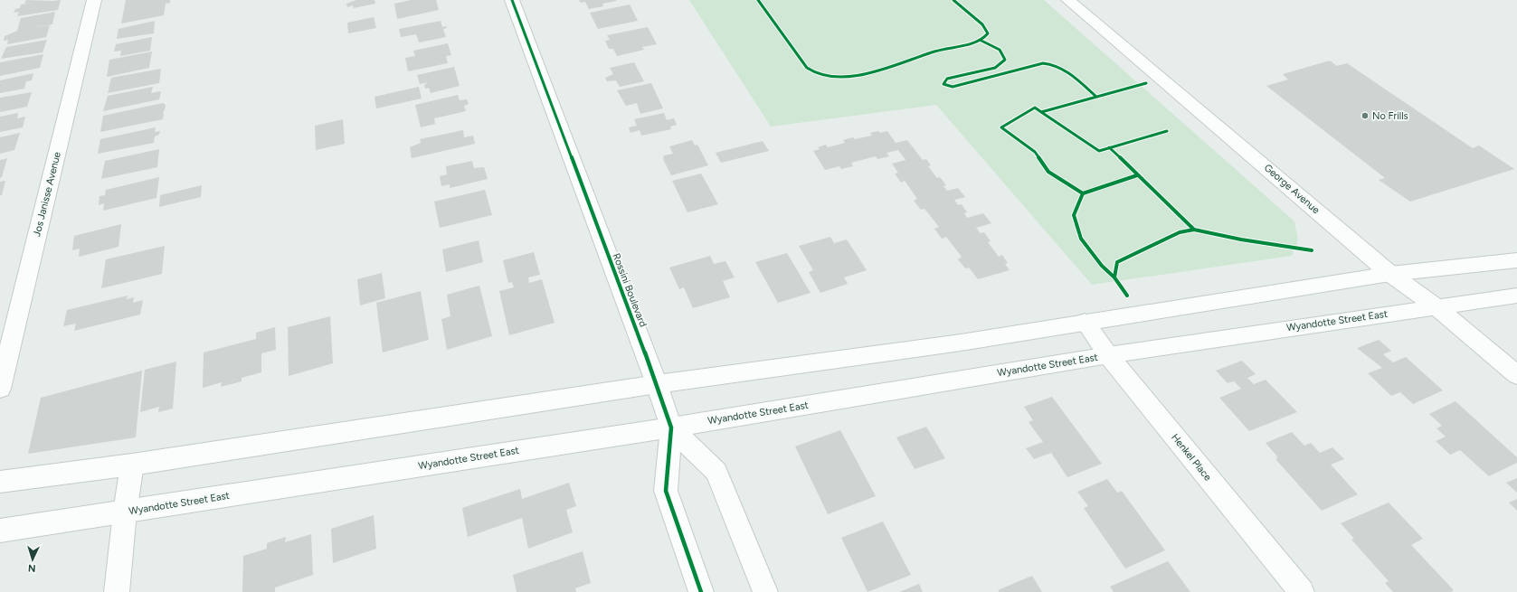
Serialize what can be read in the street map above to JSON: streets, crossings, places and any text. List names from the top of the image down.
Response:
{
  "streets": {
    "street": [
      "George Avenue",
      "Jos Janisse Avenue",
      "Rossini Boulevard",
      "Wyandotte Street East",
      "Henkel Place"
    ]
  },
  "crossings": [
    ["George Avenue", "Wyandotte Street East"],
    ["Rossini Boulevard", "Wyandotte Street East"],
    ["Wyandotte Street East", "Henkel Place"]
  ],
  "places": ["No Frills"],
  "north": "bottom"
}
